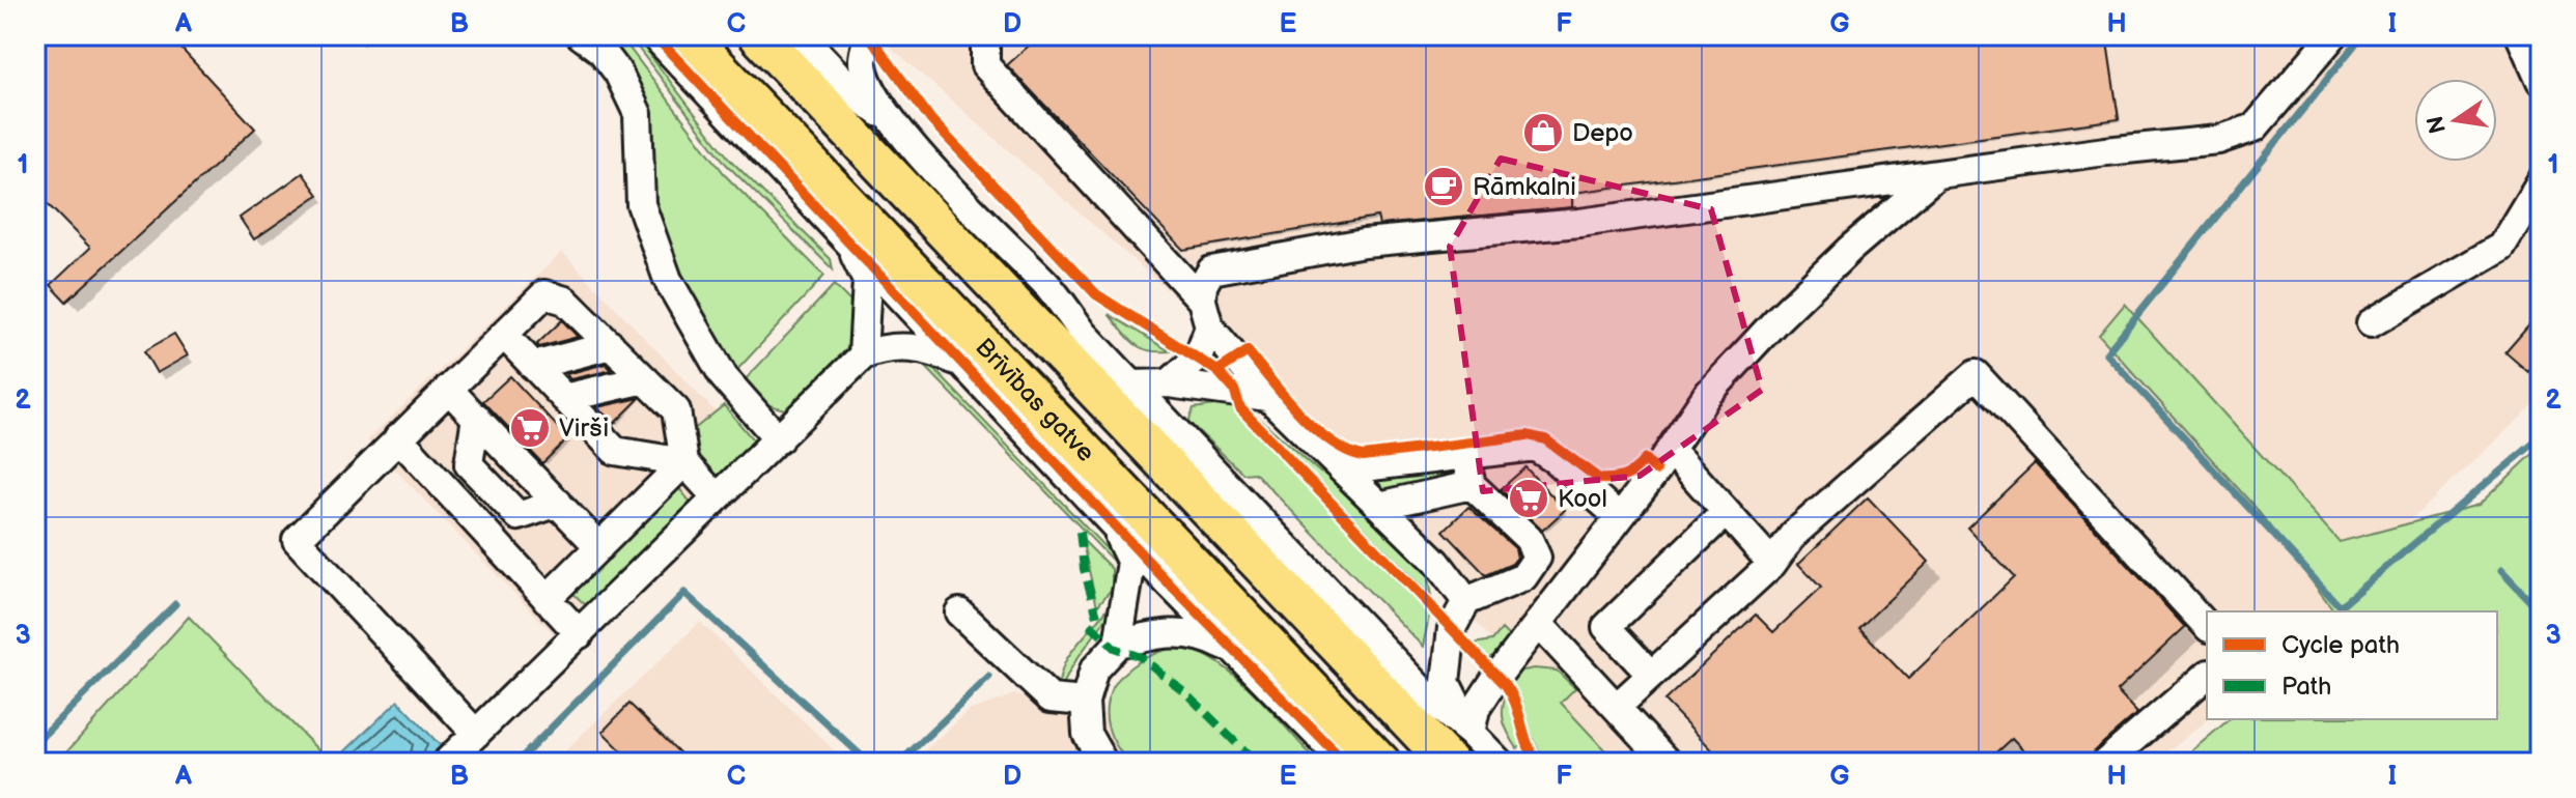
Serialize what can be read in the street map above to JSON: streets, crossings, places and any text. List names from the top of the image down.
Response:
{
  "streets": {
    "highway": ["Brīvības gatve"]
  },
  "places": {
    "shop": ["Depo"],
    "cafe": ["Rāmkalni"],
    "supermarket": ["Virši", "Kool"]
  },
  "legend": ["Cycle path", "Path"],
  "north": "left",
  "grid": {
    "columns": [
      "A",
      "B",
      "C",
      "D",
      "E",
      "F",
      "G",
      "H",
      "I"
    ],
    "rows": ["1", "2", "3"]
  }
}
